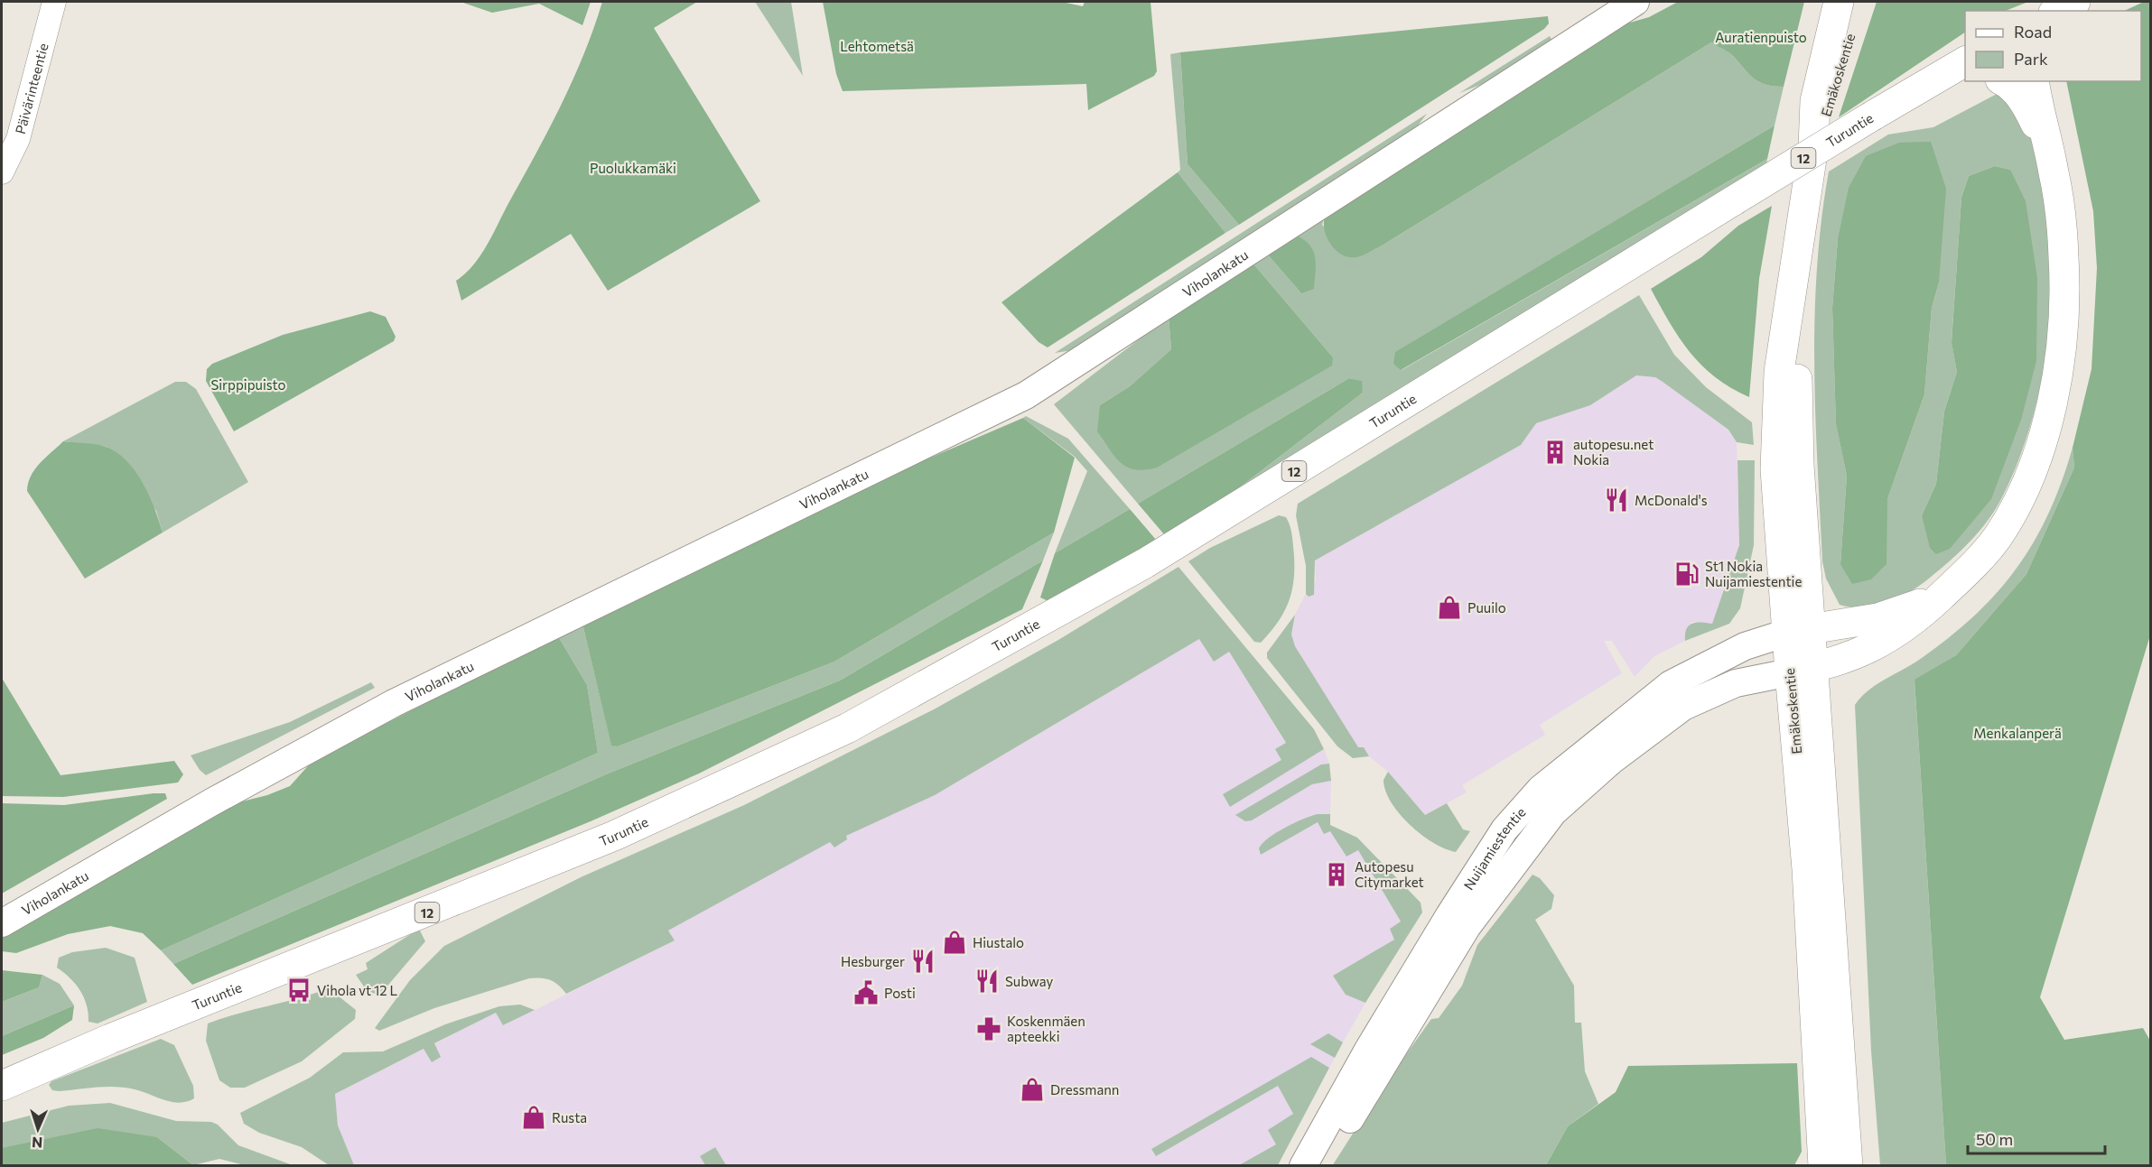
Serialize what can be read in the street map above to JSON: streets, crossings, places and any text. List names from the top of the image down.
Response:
{
  "streets": {
    "main road": [
      "Emäkoskentie",
      "Turuntie",
      "12",
      "Viholankatu",
      "Nuijamiestentie"
    ],
    "street": ["Päivärinteentie"]
  },
  "crossings": [
    ["Emäkoskentie", "Nuijamiestentie"]
  ],
  "parks": [
    "Auratienpuisto",
    "Lehtometsä",
    "Puolukkamäki",
    "Sirppipuisto",
    "Menkalanperä"
  ],
  "places": {
    "building": ["autopesu.net Nokia", "Autopesu Citymarket"],
    "restaurant": ["McDonald's", "Hesburger", "Subway"],
    "fuel station": ["St1 Nokia Nuijamiestentie"],
    "shop": [
      "Puuilo",
      "Hiustalo",
      "Dressmann",
      "Rusta"
    ],
    "bus stop": ["Vihola vt 12 L"],
    "public building": ["Posti"],
    "pharmacy": ["Koskenmäen apteekki"]
  },
  "legend": ["Road", "Park"],
  "scale_bar": "50 m",
  "north": "bottom"
}
